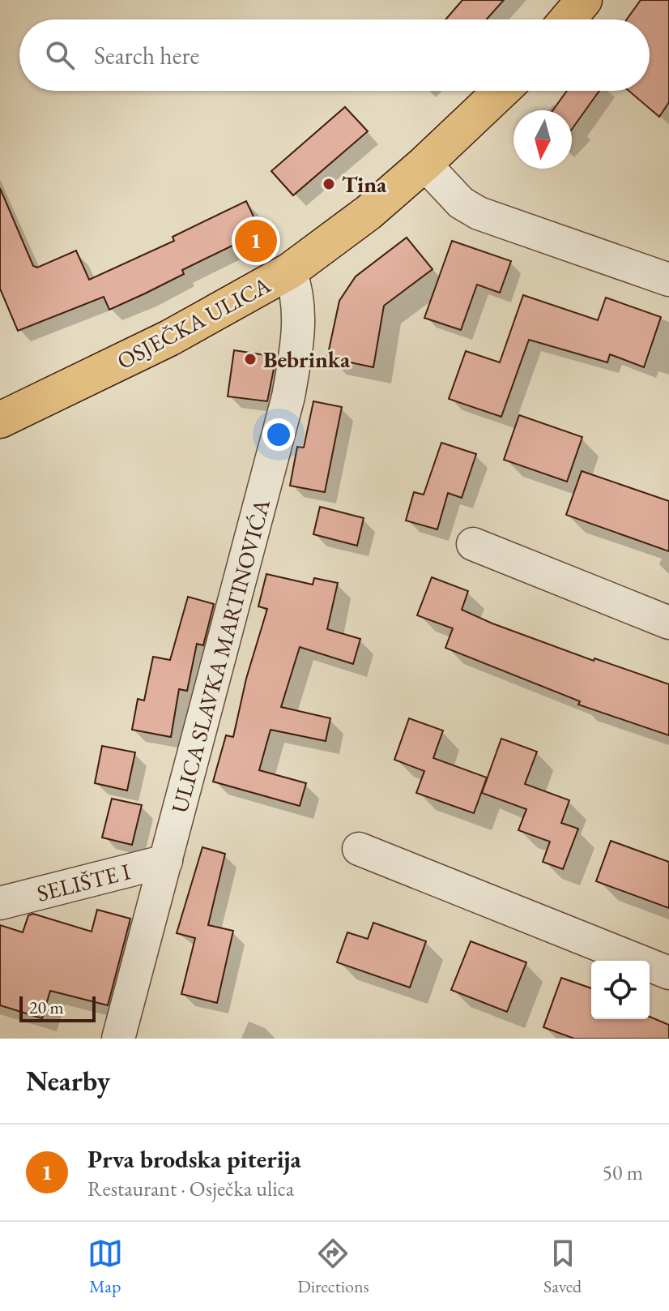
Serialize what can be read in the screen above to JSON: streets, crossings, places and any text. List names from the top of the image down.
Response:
{
  "streets": {
    "main road": ["OSJEČKA ULICA"],
    "street": ["ULICA SLAVKA MARTINOVIĆA", "SELIŠTE I"]
  },
  "crossings": [
    ["OSJEČKA ULICA", "ULICA SLAVKA MARTINOVIĆA"],
    ["ULICA SLAVKA MARTINOVIĆA", "SELIŠTE I"]
  ],
  "places": ["Tina", "Bebrinka"],
  "scale_bar": "20 m",
  "north": "bottom",
  "page": {
    "search": "Search here",
    "pins": "1",
    "scale": "20 m",
    "heading": "Nearby",
    "list": [
      {
        "mark": "1",
        "name": "Prva brodska piterija",
        "note": "Restaurant · Osječka ulica",
        "value": "50 m"
      }
    ],
    "nav": ["Map", "Directions", "Saved"]
  }
}
